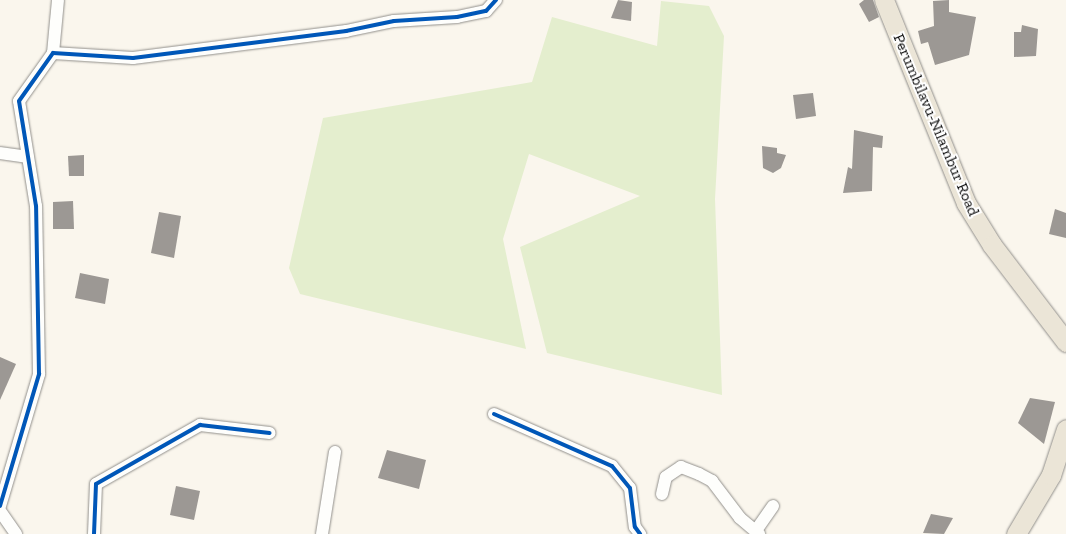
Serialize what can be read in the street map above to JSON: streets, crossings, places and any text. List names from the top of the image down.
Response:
{
  "streets": {
    "main road": ["Perumbilavu-Nilambur Road"]
  }
}
